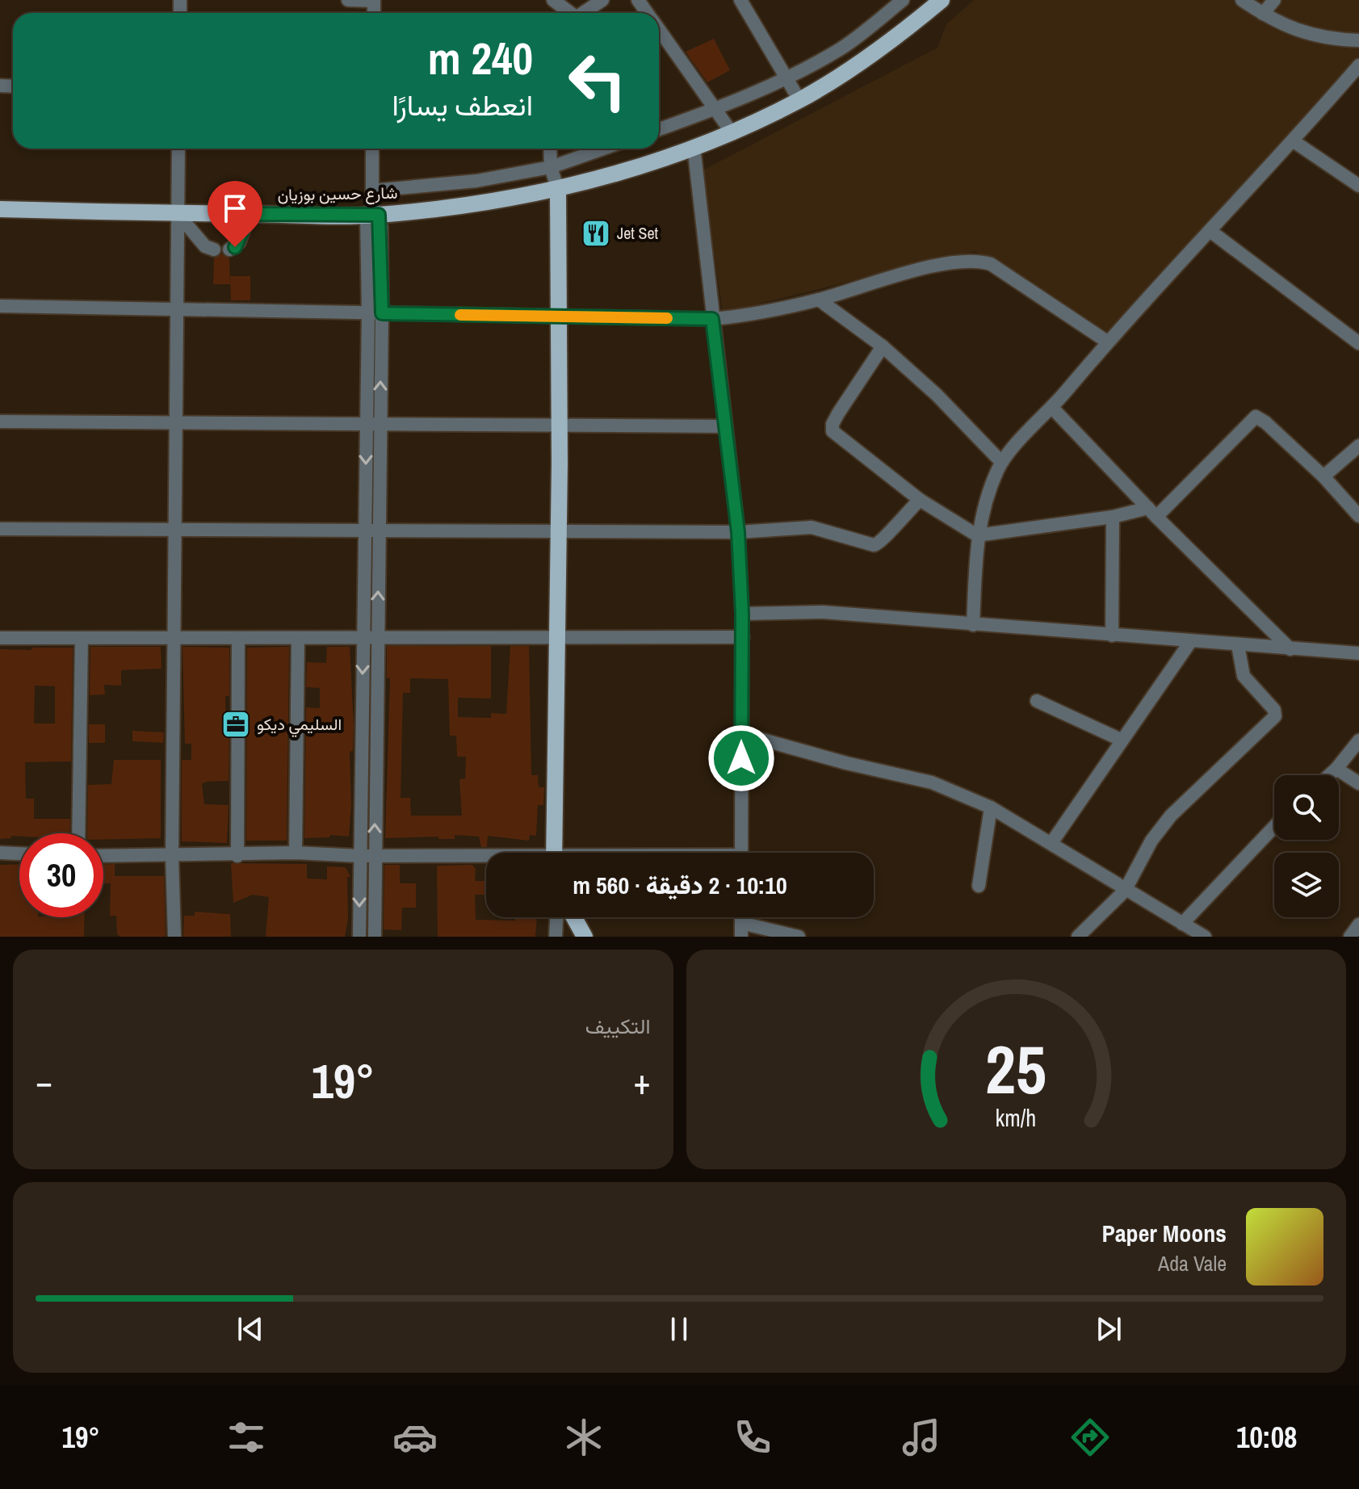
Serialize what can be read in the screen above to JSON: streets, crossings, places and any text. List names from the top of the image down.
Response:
{
  "streets": {
    "main road": ["شارع حسين بوزيان"]
  },
  "places": {
    "restaurant": ["Jet Set"],
    "office": ["السليمي ديكو"]
  },
  "page": {
    "turn": ["240 m", "انعطف يسارًا"],
    "limit": "30",
    "trip": "10:10 · 2 دقيقة · 560 m",
    "tile": "التكييف",
    "heat": ["−", "19°", "+"],
    "song": ["Paper Moons", "Ada Vale"],
    "tabs": ["10:08", "19°"],
    "gauge": ["25", "km/h"]
  }
}
